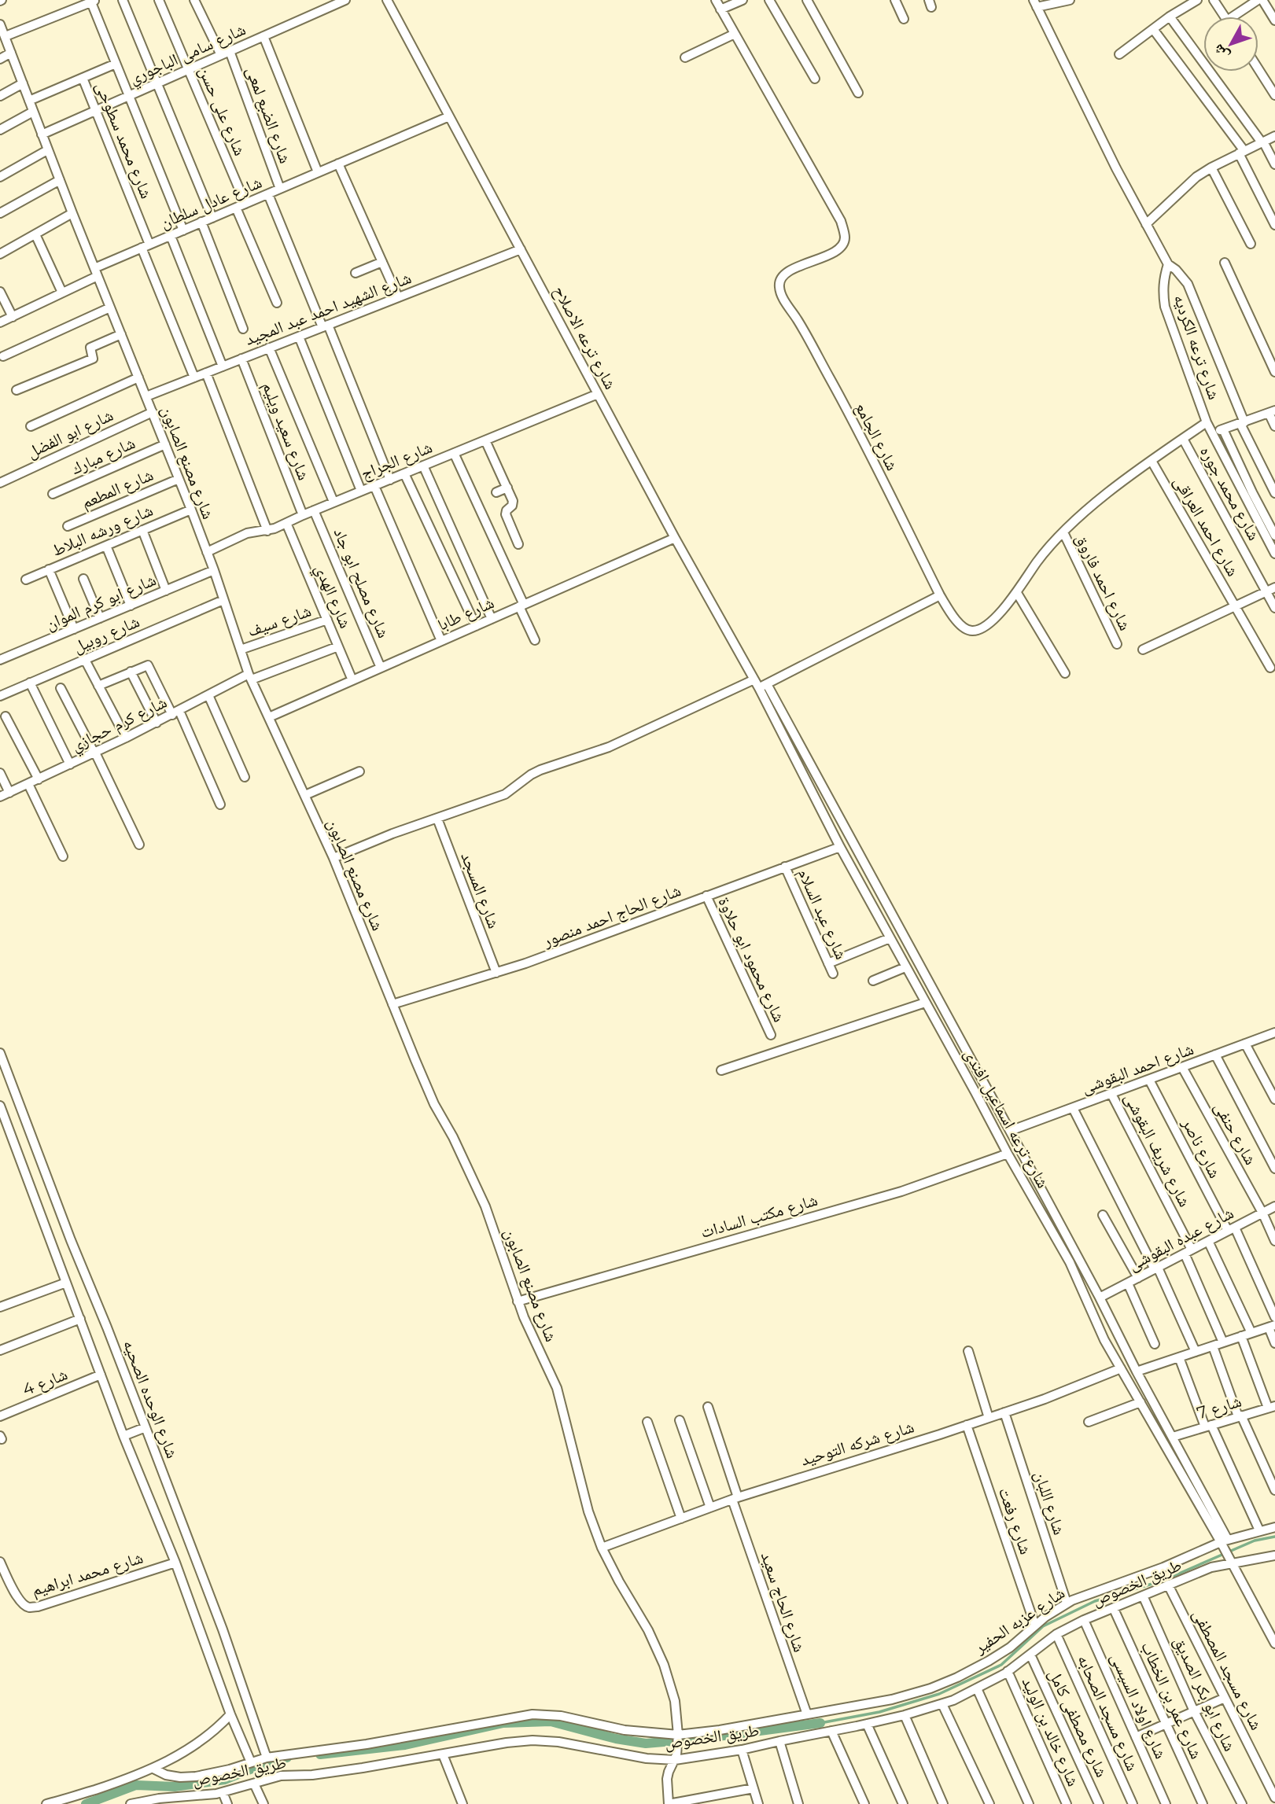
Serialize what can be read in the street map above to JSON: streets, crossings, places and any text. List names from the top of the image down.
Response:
{
  "streets": {
    "street": [
      "شارع سامى الباجوري",
      "شارع على حسن",
      "شارع الضبع لمعى",
      "شارع محمد سطوحى",
      "شارع عادل سلطان",
      "شارع الشهيد احمد عبد المجيد",
      "شارع ترعه الاصلاح",
      "شارع ترعه الكرديه",
      "شارع سعيد ويليم",
      "شارع ابو الفضل",
      "شارع الجامع",
      "شارع مبارك",
      "شارع الجراج",
      "شارع مصنع الصابون",
      "شارع المطعم",
      "شارع محمد جوره",
      "شارع احمد العراقى",
      "شارع ورشه البلاط",
      "شارع احمد فاروق",
      "شارع مصلح ابو جاد",
      "شارع الهدي",
      "شارع ابو كرم الموان",
      "شارع طابا",
      "شارع سيف",
      "شارع روبيل",
      "شارع كرم حجازي",
      "شارع المسجد",
      "شارع عبد السلام",
      "شارع الحاج احمد منصور",
      "شارع محمود ابو حلاوة",
      "شارع احمد البقوشى",
      "شارع ترعه اسماعيل افندى",
      "شارع حنفى",
      "شارع ناصر",
      "شارع شريف البقوشى",
      "شارع مكتب السادات",
      "شارع عبده البقوشى",
      "شارع 4",
      "شارع الوحده الصحيه",
      "شارع 7",
      "شارع شركه التوحيد",
      "شارع اللبان",
      "شارع رفعت",
      "شارع محمد ابراهيم",
      "طريق الخصوص",
      "شارع الحاج سعيد",
      "شارع عزبه الحفير",
      "شارع مسجد المصطفى",
      "شارع ابو بكر الصديق",
      "شارع عمر بن الخطاب",
      "شارع اولاد السيسى",
      "شارع مسجد الصحابه",
      "شارع مصطفى كامل",
      "شارع خالد بن الوليد"
    ]
  },
  "crossings": [
    ["شارع سامى الباجوري", "شارع على حسن"],
    ["شارع سامى الباجوري", "شارع الضبع لمعى"],
    ["شارع سامى الباجوري", "شارع محمد سطوحى"],
    ["شارع سامى الباجوري", "شارع مصنع الصابون"],
    ["شارع على حسن", "شارع عادل سلطان"],
    ["شارع الضبع لمعى", "شارع عادل سلطان"],
    ["شارع محمد سطوحى", "شارع عادل سلطان"],
    ["شارع محمد سطوحى", "شارع الشهيد احمد عبد المجيد"],
    ["شارع عادل سلطان", "شارع ترعه الاصلاح"],
    ["شارع عادل سلطان", "شارع مصنع الصابون"],
    ["شارع الشهيد احمد عبد المجيد", "شارع ترعه الاصلاح"],
    ["شارع الشهيد احمد عبد المجيد", "شارع سعيد ويليم"],
    ["شارع الشهيد احمد عبد المجيد", "شارع مصنع الصابون"],
    ["شارع ترعه الاصلاح", "شارع الجراج"],
    ["شارع ترعه الاصلاح", "شارع طابا"],
    ["شارع ترعه الاصلاح", "شارع ترعه اسماعيل افندى"],
    ["شارع ترعه الكرديه", "شارع الجامع"],
    ["شارع سعيد ويليم", "شارع الجراج"],
    ["شارع ابو الفضل", "شارع مصنع الصابون"],
    ["شارع الجامع", "شارع محمد جوره"],
    ["شارع الجامع", "شارع احمد العراقى"],
    ["شارع الجامع", "شارع احمد فاروق"],
    ["شارع مبارك", "شارع مصنع الصابون"],
    ["شارع الجراج", "شارع مصنع الصابون"],
    ["شارع الجراج", "شارع مصلح ابو جاد"],
    ["شارع الجراج", "شارع الهدي"],
    ["شارع مصنع الصابون", "شارع المطعم"],
    ["شارع مصنع الصابون", "شارع ورشه البلاط"],
    ["شارع مصنع الصابون", "شارع ابو كرم الموان"],
    ["شارع مصنع الصابون", "شارع طابا"],
    ["شارع مصنع الصابون", "شارع سيف"],
    ["شارع مصنع الصابون", "شارع روبيل"],
    ["شارع مصنع الصابون", "شارع كرم حجازي"],
    ["شارع مصنع الصابون", "شارع الحاج احمد منصور"],
    ["شارع مصنع الصابون", "شارع مكتب السادات"],
    ["شارع مصنع الصابون", "شارع شركه التوحيد"],
    ["شارع مصنع الصابون", "طريق الخصوص"],
    ["شارع مصنع الصابون", "شارع عزبه الحفير"],
    ["شارع مصلح ابو جاد", "شارع طابا"],
    ["شارع الهدي", "شارع طابا"],
    ["شارع الهدي", "شارع سيف"],
    ["شارع الهدي", "شارع كرم حجازي"],
    ["شارع المسجد", "شارع الحاج احمد منصور"],
    ["شارع عبد السلام", "شارع الحاج احمد منصور"],
    ["شارع الحاج احمد منصور", "شارع محمود ابو حلاوة"],
    ["شارع الحاج احمد منصور", "شارع ترعه اسماعيل افندى"],
    ["شارع احمد البقوشى", "شارع ترعه اسماعيل افندى"],
    ["شارع احمد البقوشى", "شارع حنفى"],
    ["شارع احمد البقوشى", "شارع ناصر"],
    ["شارع احمد البقوشى", "شارع شريف البقوشى"],
    ["شارع ترعه اسماعيل افندى", "شارع مكتب السادات"],
    ["شارع ترعه اسماعيل افندى", "شارع عبده البقوشى"],
    ["شارع ترعه اسماعيل افندى", "شارع 7"],
    ["شارع ترعه اسماعيل افندى", "شارع شركه التوحيد"],
    ["شارع ترعه اسماعيل افندى", "طريق الخصوص"],
    ["شارع ترعه اسماعيل افندى", "شارع عزبه الحفير"],
    ["شارع حنفى", "شارع عبده البقوشى"],
    ["شارع ناصر", "شارع عبده البقوشى"],
    ["شارع شريف البقوشى", "شارع عبده البقوشى"],
    ["شارع الوحده الصحيه", "شارع عزبه الحفير"],
    ["شارع شركه التوحيد", "شارع اللبان"],
    ["شارع شركه التوحيد", "شارع رفعت"],
    ["شارع شركه التوحيد", "شارع الحاج سعيد"],
    ["شارع اللبان", "شارع عزبه الحفير"],
    ["شارع رفعت", "شارع عزبه الحفير"],
    ["طريق الخصوص", "شارع مسجد المصطفى"],
    ["طريق الخصوص", "شارع ابو بكر الصديق"],
    ["طريق الخصوص", "شارع عمر بن الخطاب"],
    ["طريق الخصوص", "شارع اولاد السيسى"],
    ["طريق الخصوص", "شارع مسجد الصحابه"],
    ["طريق الخصوص", "شارع مصطفى كامل"],
    ["طريق الخصوص", "شارع خالد بن الوليد"],
    ["شارع الحاج سعيد", "شارع عزبه الحفير"]
  ],
  "north": "bottom left"
}
